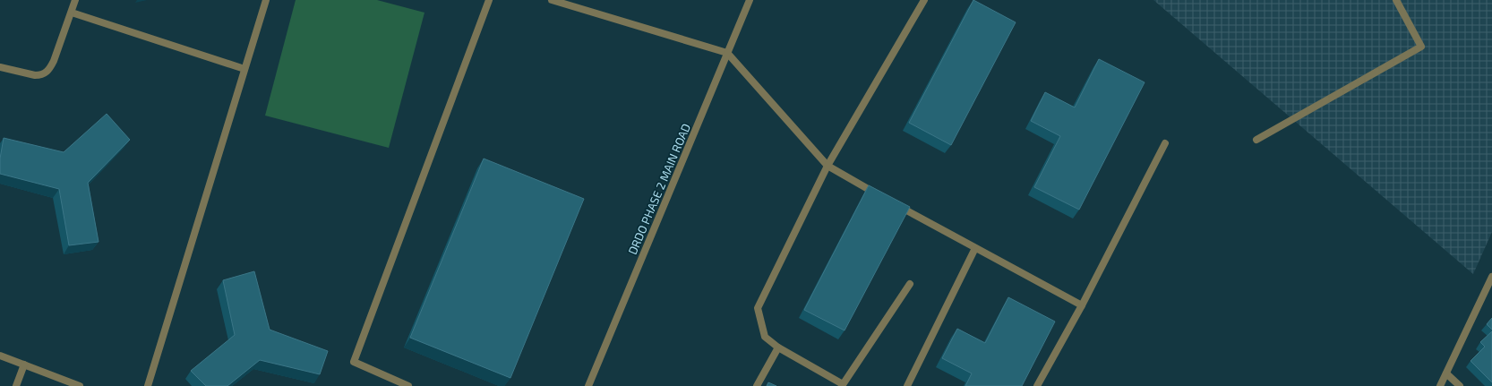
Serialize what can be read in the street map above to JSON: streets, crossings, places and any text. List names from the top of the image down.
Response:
{
  "streets": {
    "street": ["DRDO PHASE 2 MAIN ROAD"]
  }
}
